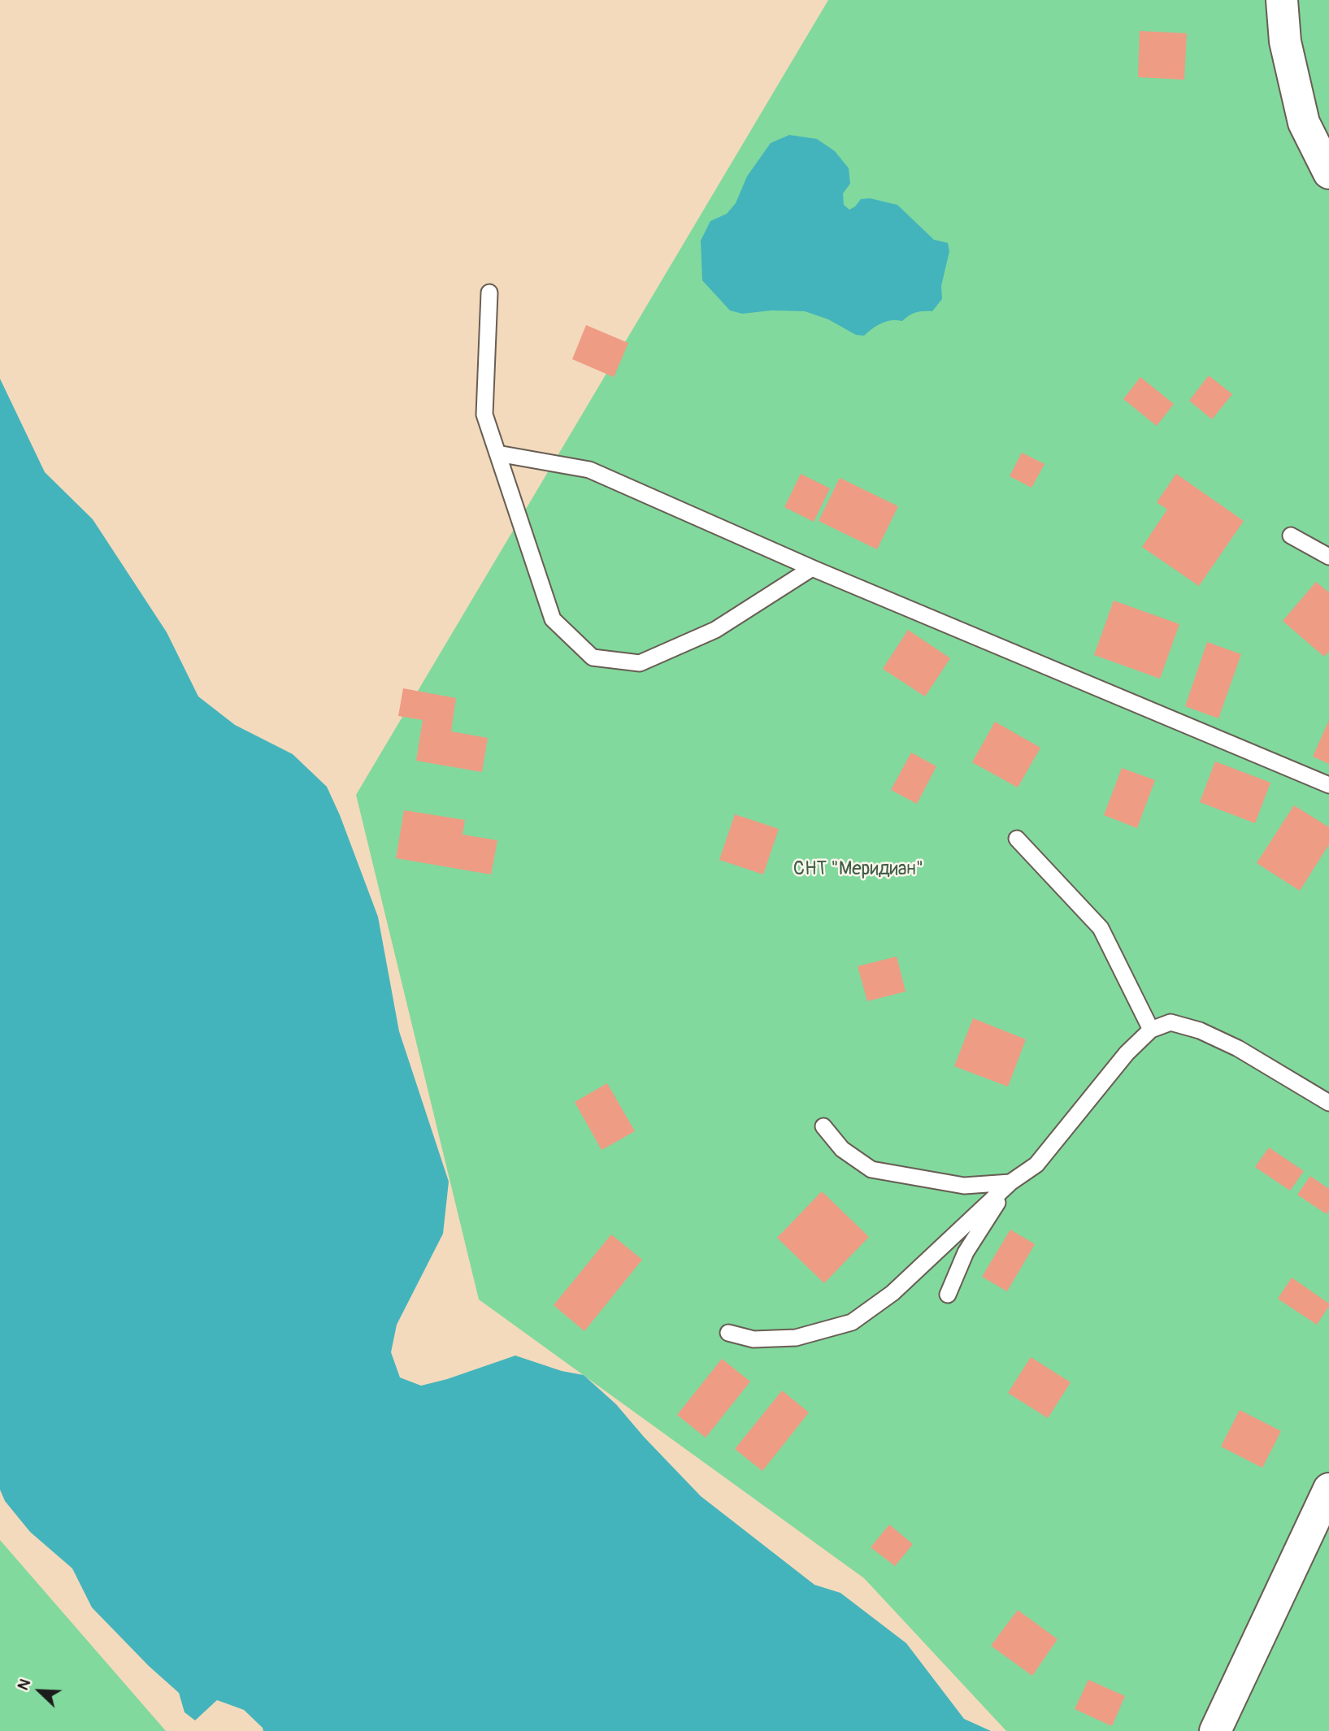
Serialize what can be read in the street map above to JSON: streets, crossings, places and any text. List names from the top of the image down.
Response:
{
  "parks": ["СНТ \"Меридиан\""],
  "north": "top left"
}
